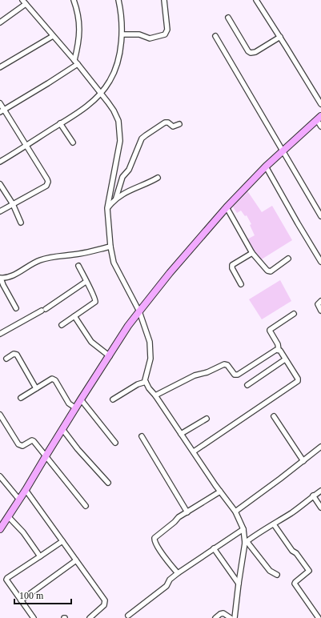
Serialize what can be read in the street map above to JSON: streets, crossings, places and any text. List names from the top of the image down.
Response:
{
  "scale_bar": "100 m"
}
